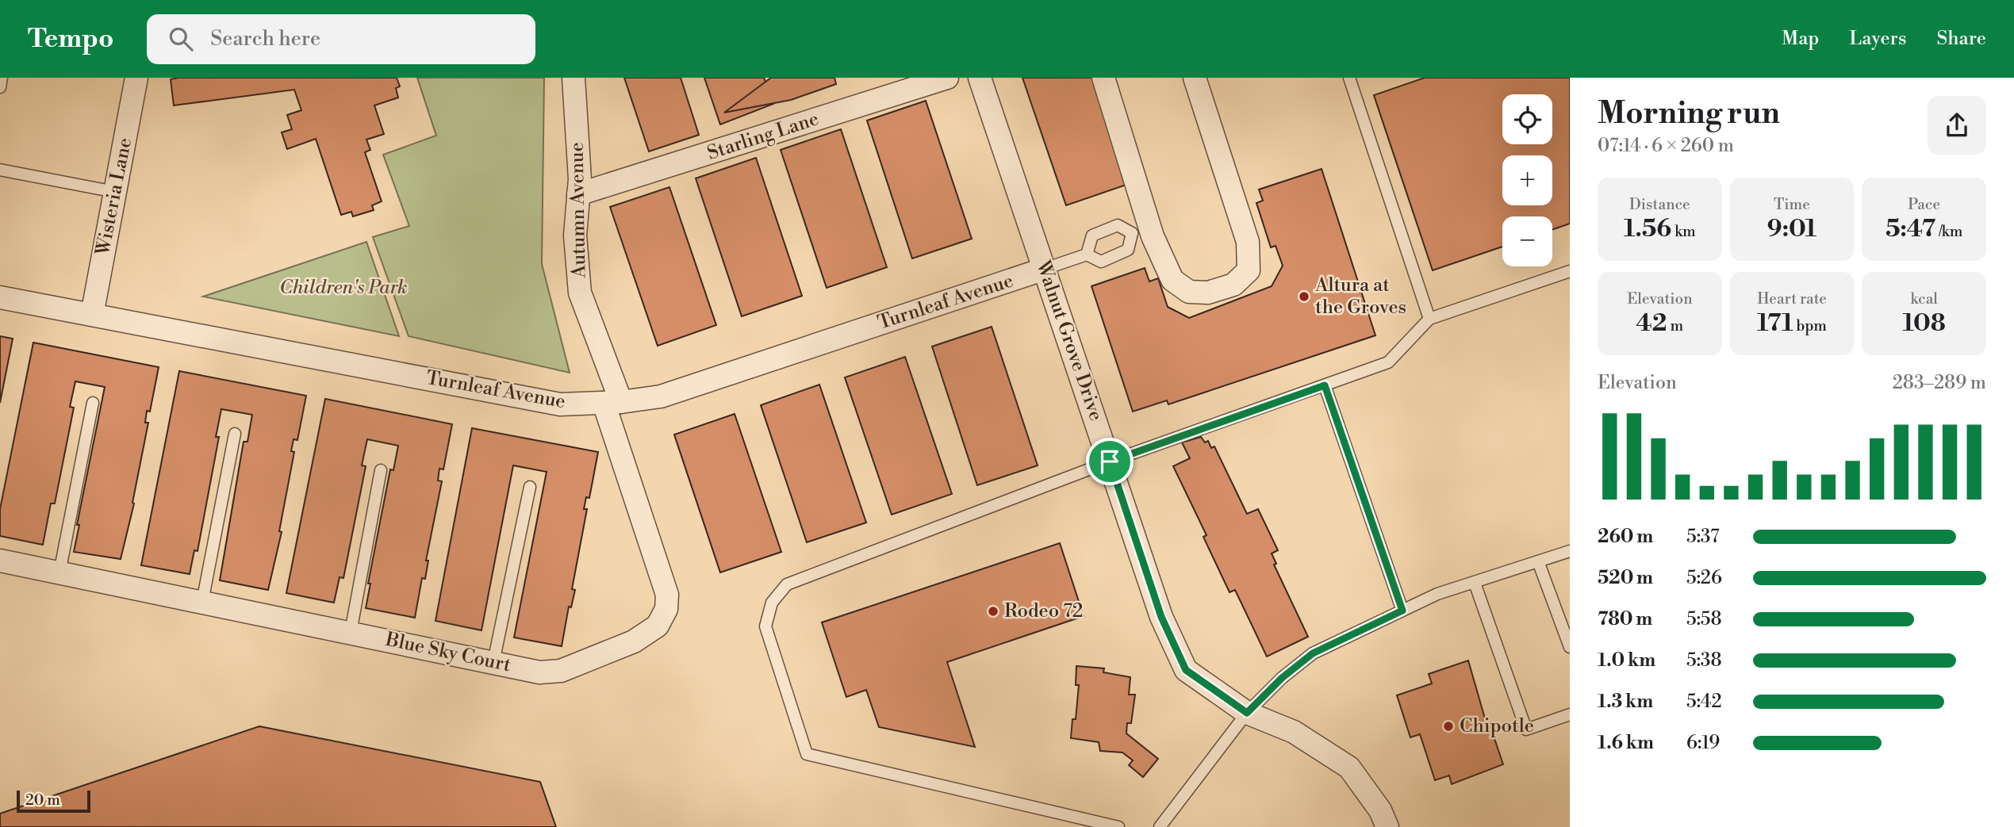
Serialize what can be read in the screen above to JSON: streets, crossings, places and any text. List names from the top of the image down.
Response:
{
  "streets": {
    "street": [
      "Starling Lane",
      "Wisteria Lane",
      "Autumn Avenue",
      "Turnleaf Avenue",
      "Walnut Grove Drive",
      "Blue Sky Court"
    ]
  },
  "crossings": [
    ["Starling Lane", "Autumn Avenue"],
    ["Wisteria Lane", "Turnleaf Avenue"],
    ["Autumn Avenue", "Turnleaf Avenue"],
    ["Autumn Avenue", "Blue Sky Court"],
    ["Turnleaf Avenue", "Walnut Grove Drive"],
    ["Turnleaf Avenue", "Blue Sky Court"]
  ],
  "parks": ["Children's Park"],
  "places": ["Altura at the Groves", "Rodeo 72", "Chipotle"],
  "scale_bar": "20 m",
  "page": {
    "header": "Tempo",
    "search": "Search here",
    "nav": ["Map", "Layers", "Share"],
    "heading": ["Morning run", "07:14 · 6 × 260 m"],
    "map_buttons": ["+", "−"],
    "stats": [
      ["Distance", "1.56 km"],
      ["Time", "9:01"],
      ["Pace", "5:47 /km"],
      ["Elevation", "42 m"],
      ["Heart rate", "171 bpm"],
      ["kcal", "108"]
    ],
    "chart": ["Elevation", "283–289 m"],
    "list": [
      {
        "name": "260 m",
        "note": "5:37"
      },
      {
        "name": "520 m",
        "note": "5:26"
      },
      {
        "name": "780 m",
        "note": "5:58"
      },
      {
        "name": "1.0 km",
        "note": "5:38"
      },
      {
        "name": "1.3 km",
        "note": "5:42"
      },
      {
        "name": "1.6 km",
        "note": "6:19"
      }
    ],
    "scale": "20 m"
  }
}
